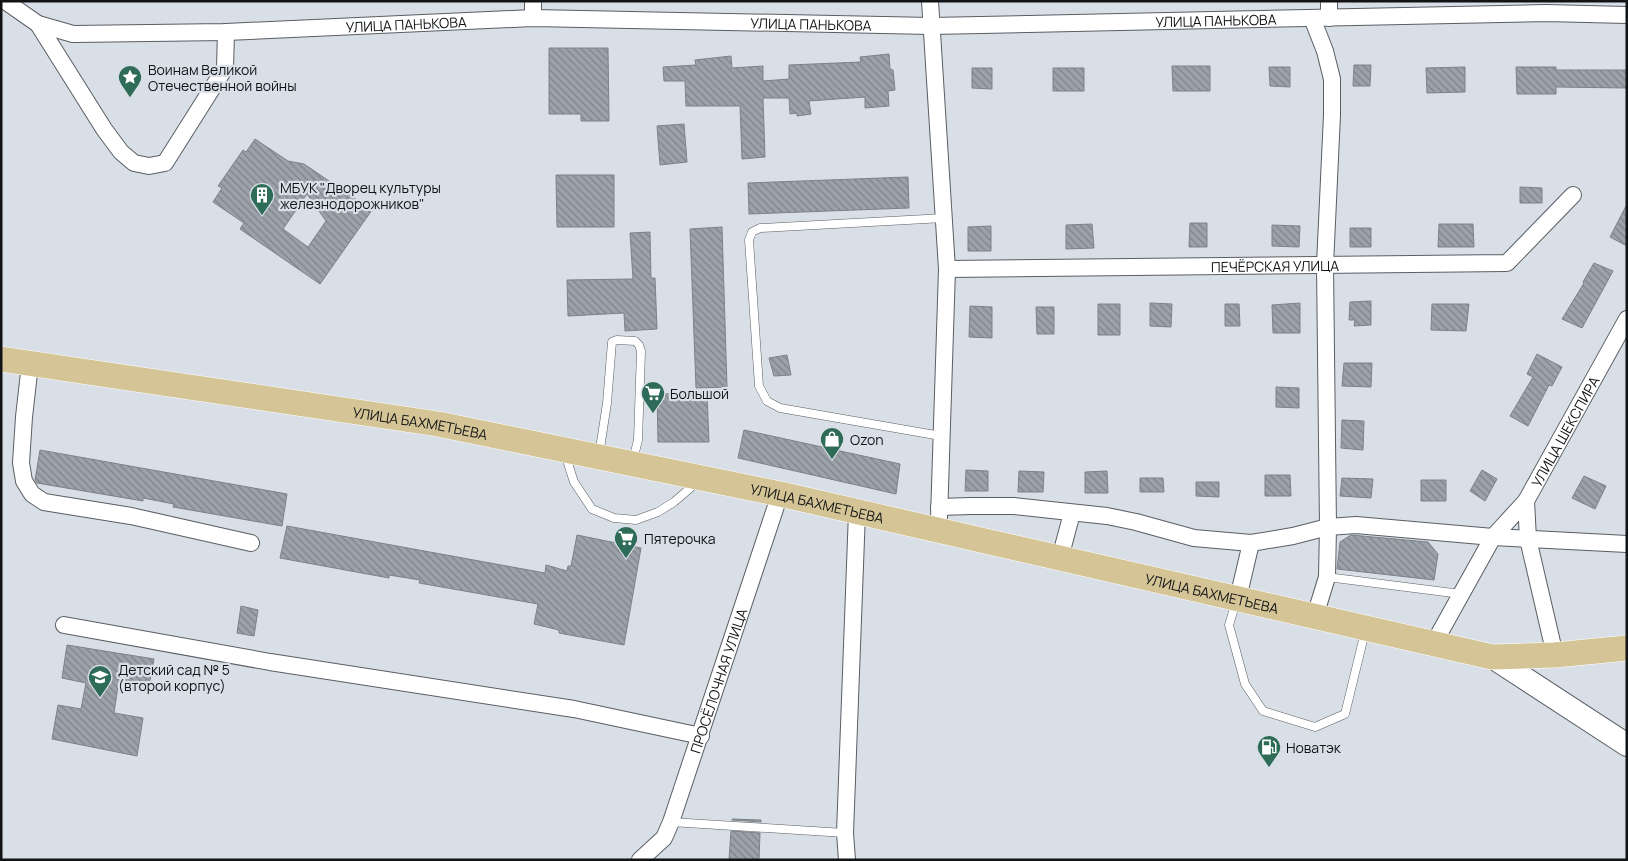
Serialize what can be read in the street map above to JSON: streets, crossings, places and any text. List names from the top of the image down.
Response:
{
  "streets": {
    "main road": ["УЛИЦА БАХМЕТЬЕВА"],
    "street": [
      "УЛИЦА ПАНЬКОВА",
      "ПЕЧЁРСКАЯ УЛИЦА",
      "УЛИЦА ШЕКСПИРА",
      "ПРОСЁЛОЧНАЯ УЛИЦА"
    ]
  },
  "crossings": [
    ["УЛИЦА БАХМЕТЬЕВА", "УЛИЦА ШЕКСПИРА"],
    ["УЛИЦА БАХМЕТЬЕВА", "ПРОСЁЛОЧНАЯ УЛИЦА"]
  ],
  "places": {
    "place": ["Воинам Великой Отечественной войны"],
    "building": ["МБУК \"Дворец культуры железнодорожников\""],
    "supermarket": ["Большой", "Пятерочка"],
    "shop": ["Ozon"],
    "school or university": ["Детский сад № 5 (второй корпус)"],
    "fuel station": ["Новатэк"]
  }
}
